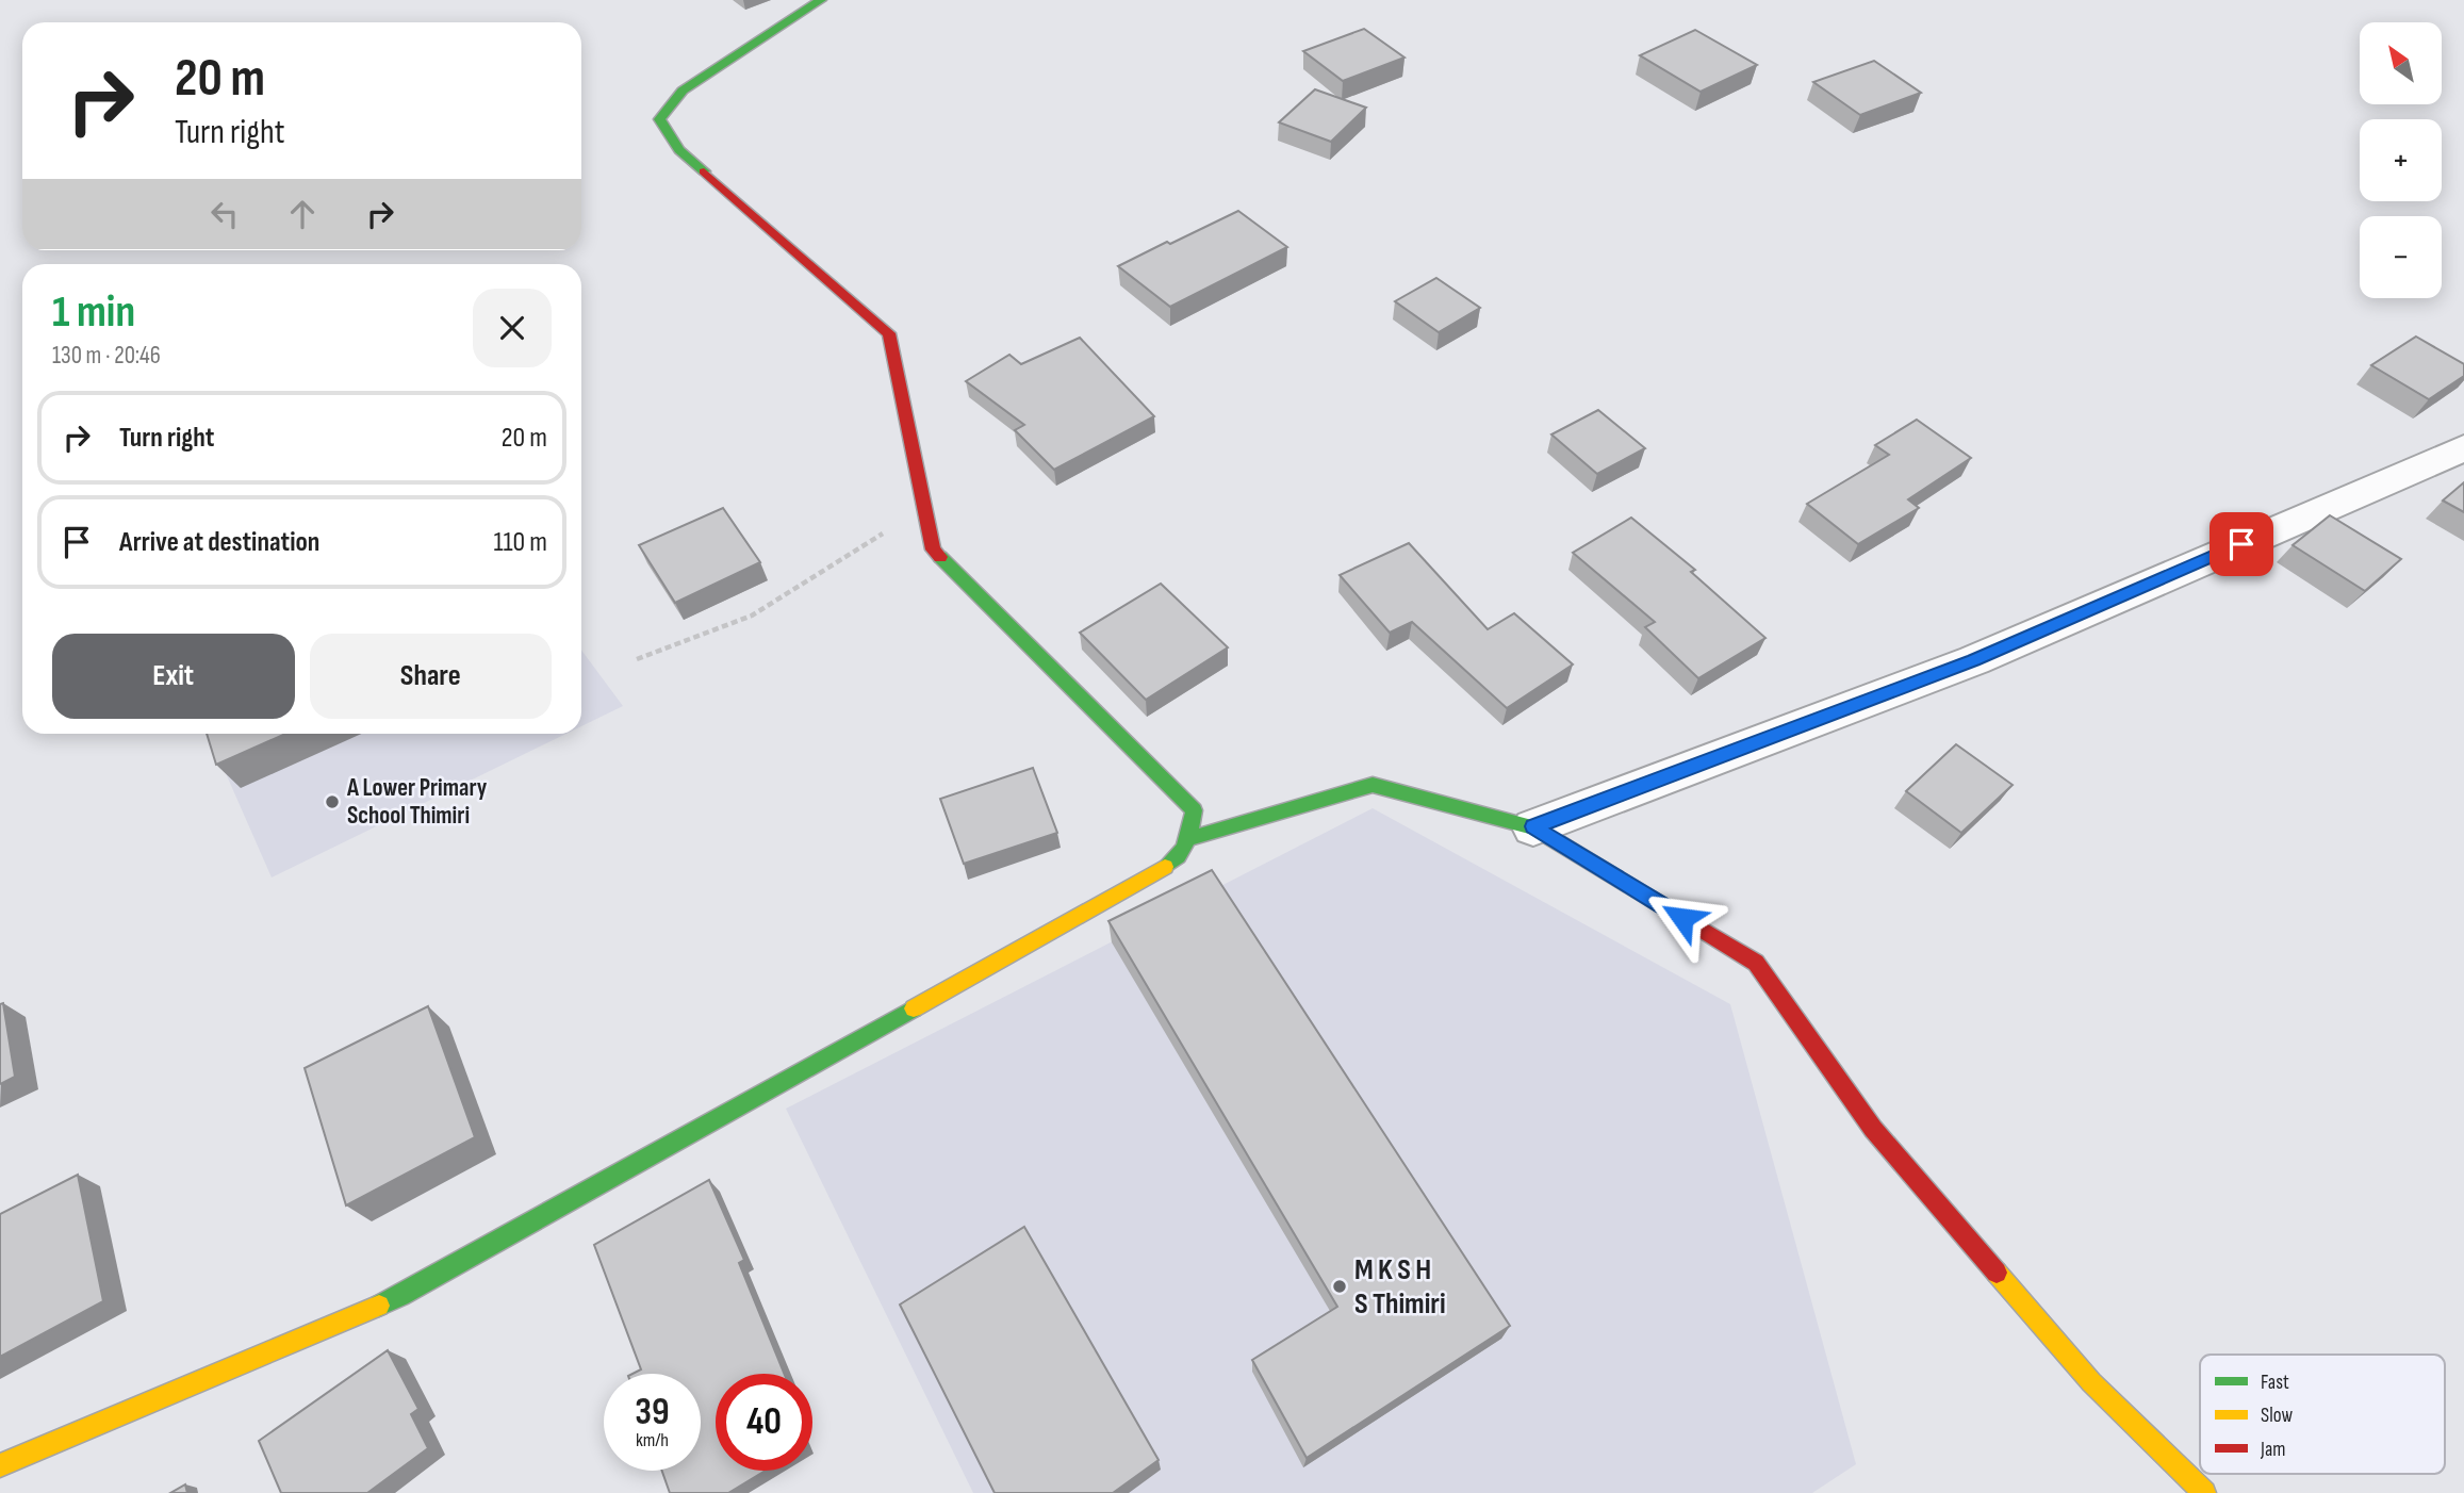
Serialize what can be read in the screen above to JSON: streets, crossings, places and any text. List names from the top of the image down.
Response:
{
  "places": ["A Lower Primary School Thimiri", "M K S H S Thimiri"],
  "legend": ["Fast", "Slow", "Jam"],
  "north": "top left",
  "page": {
    "map_buttons": ["+", "−"],
    "turn": ["20 m", "Turn right"],
    "heading": ["1 min", "130 m · 20:46"],
    "list": [
      {
        "name": "Turn right",
        "value": "20 m"
      },
      {
        "name": "Arrive at destination",
        "value": "110 m"
      }
    ],
    "buttons": ["Exit", "Share"],
    "speed": "39 km/h",
    "limit": "40"
  }
}
